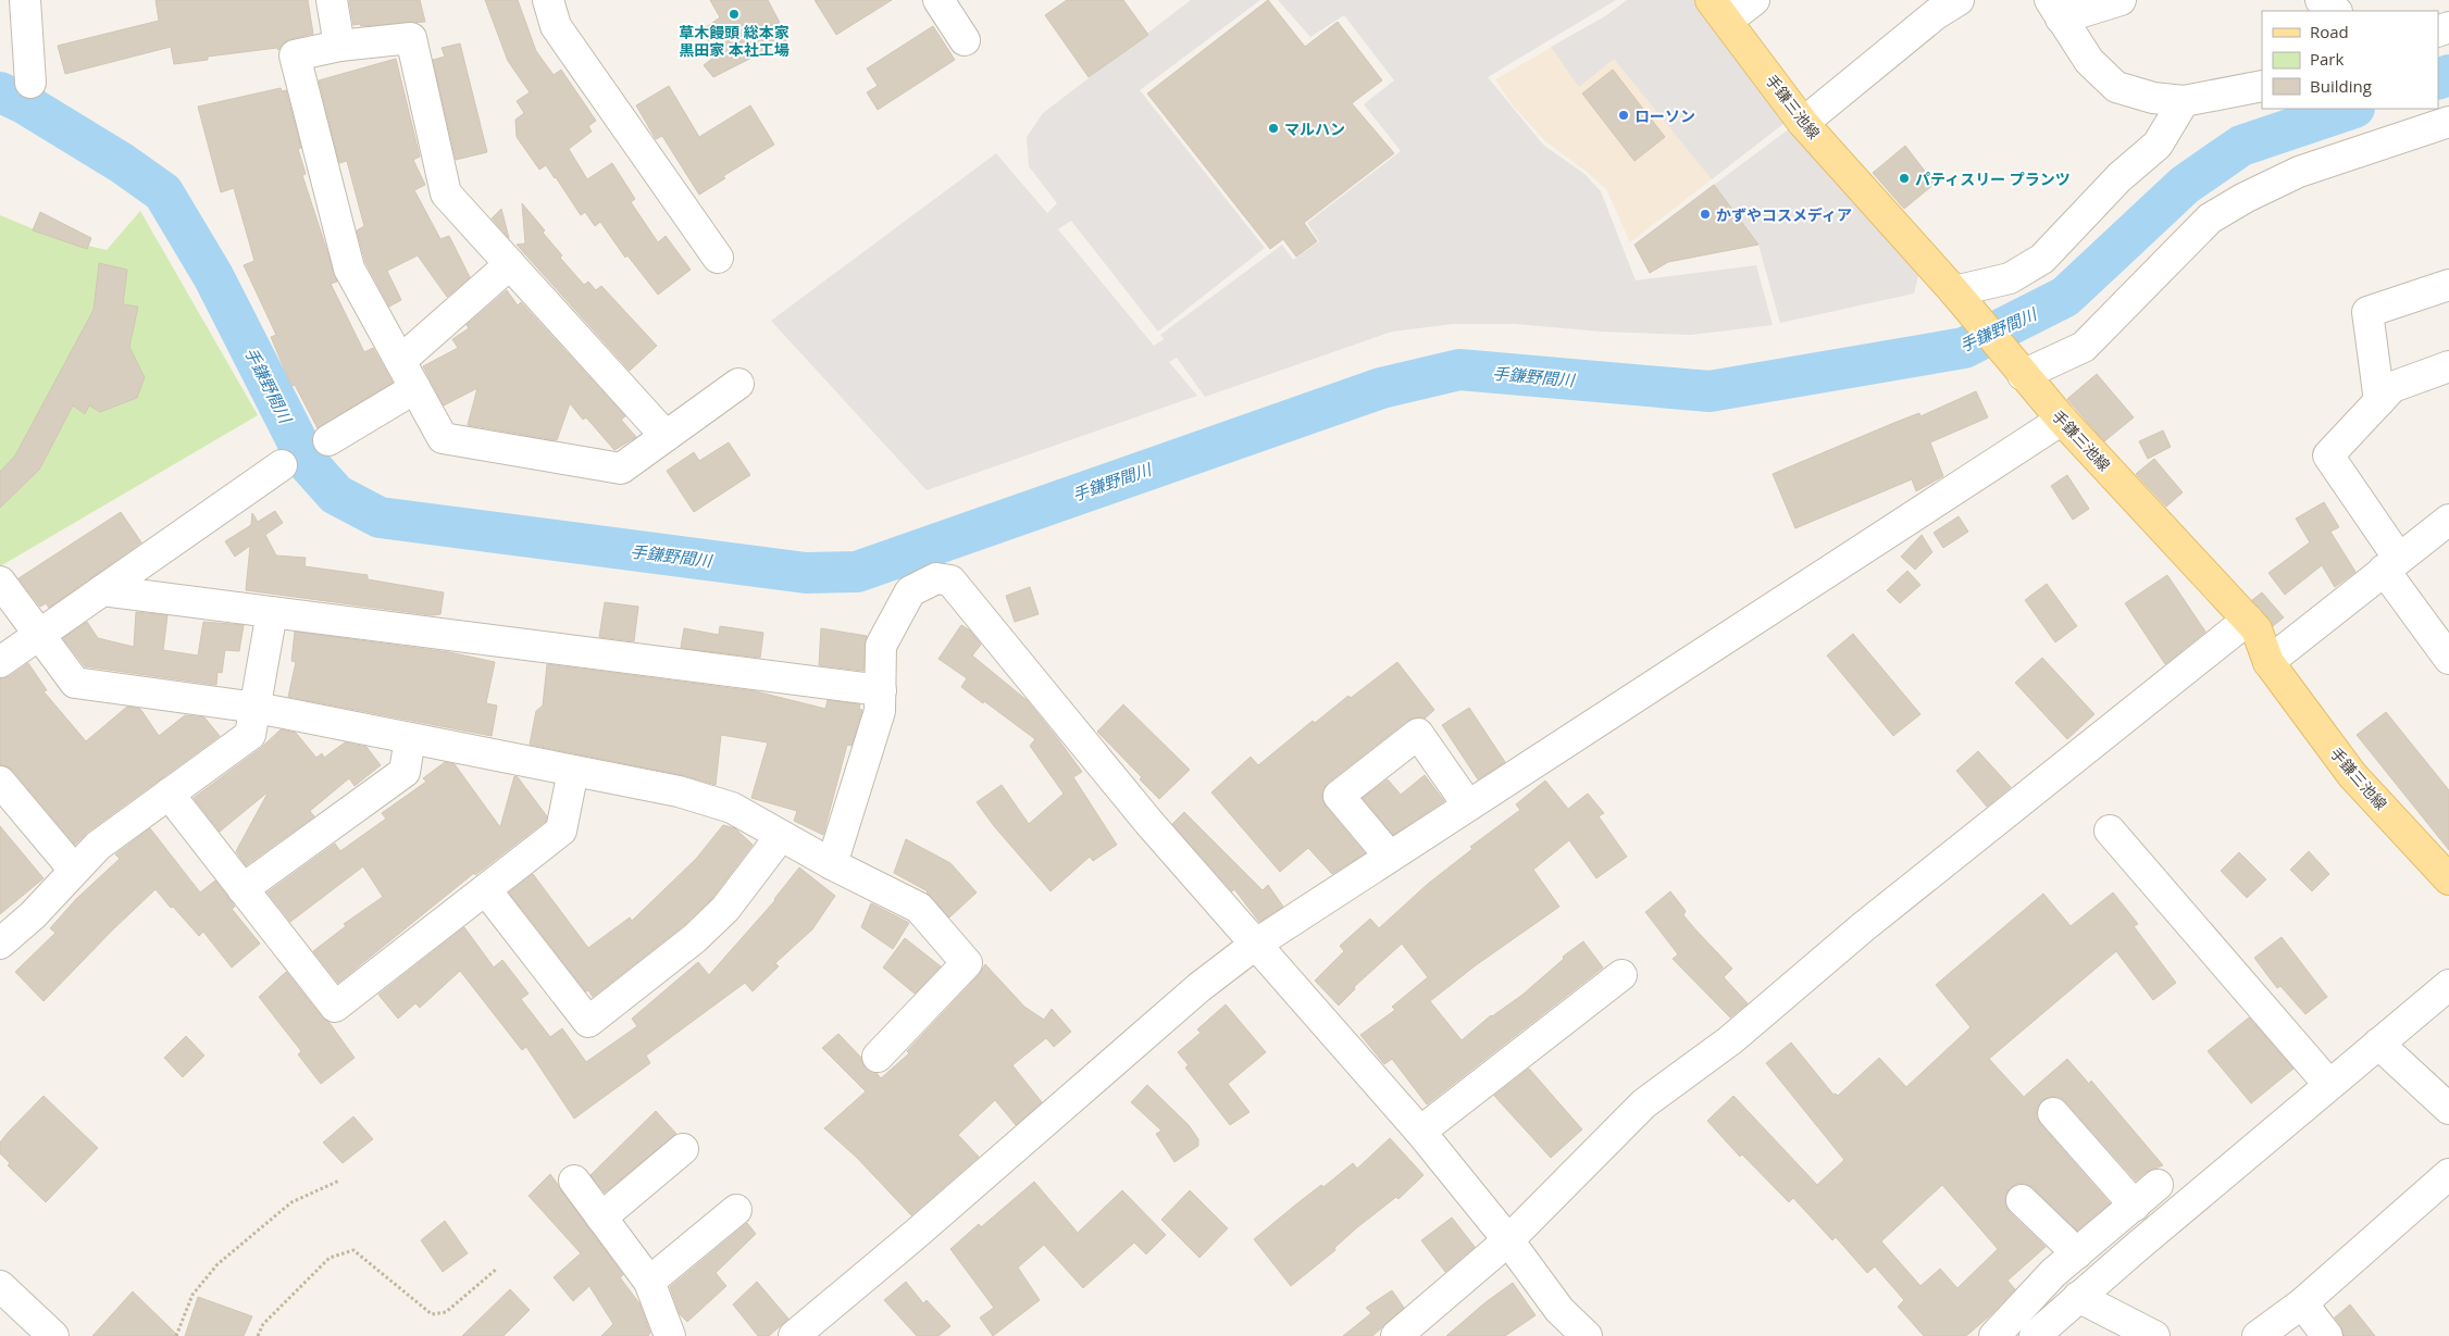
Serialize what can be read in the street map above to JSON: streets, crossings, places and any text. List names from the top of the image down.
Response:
{
  "streets": {
    "main road": ["手鎌三池線"]
  },
  "water": ["手鎌野間川"],
  "places": [
    "草木饅頭 総本家 黒田家 本社工場",
    "ローソン",
    "マルハン",
    "パティスリー プランツ",
    "かずやコスメディア"
  ],
  "legend": ["Road", "Park", "Building"]
}
